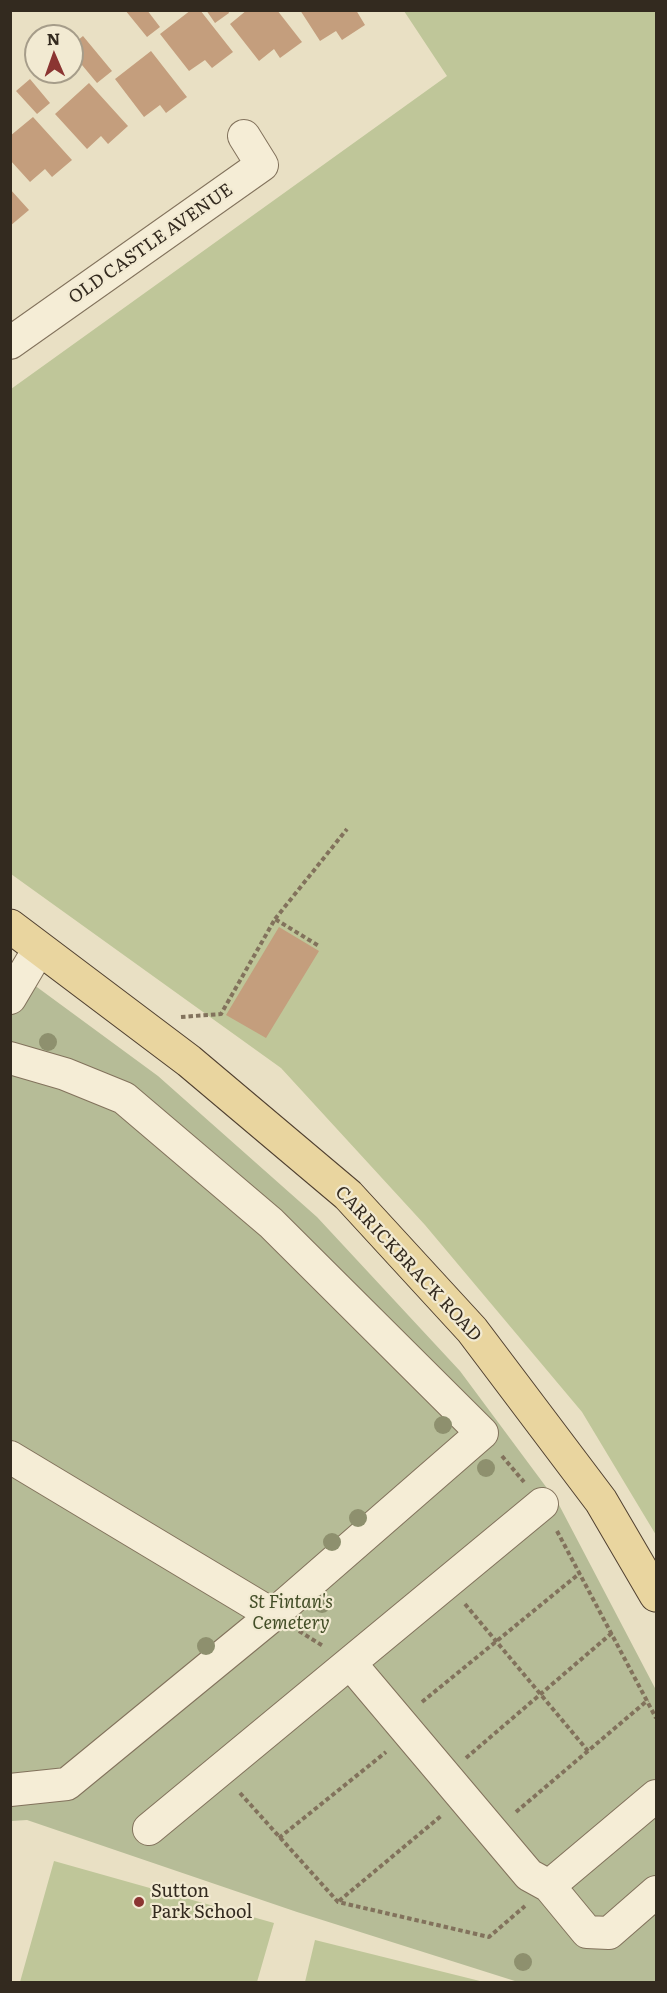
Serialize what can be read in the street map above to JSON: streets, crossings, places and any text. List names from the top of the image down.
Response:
{
  "streets": {
    "main road": ["CARRICKBRACK ROAD"],
    "street": ["OLD CASTLE AVENUE"]
  },
  "parks": ["St Fintan's Cemetery"],
  "places": ["Sutton Park School"],
  "north": "top"
}
